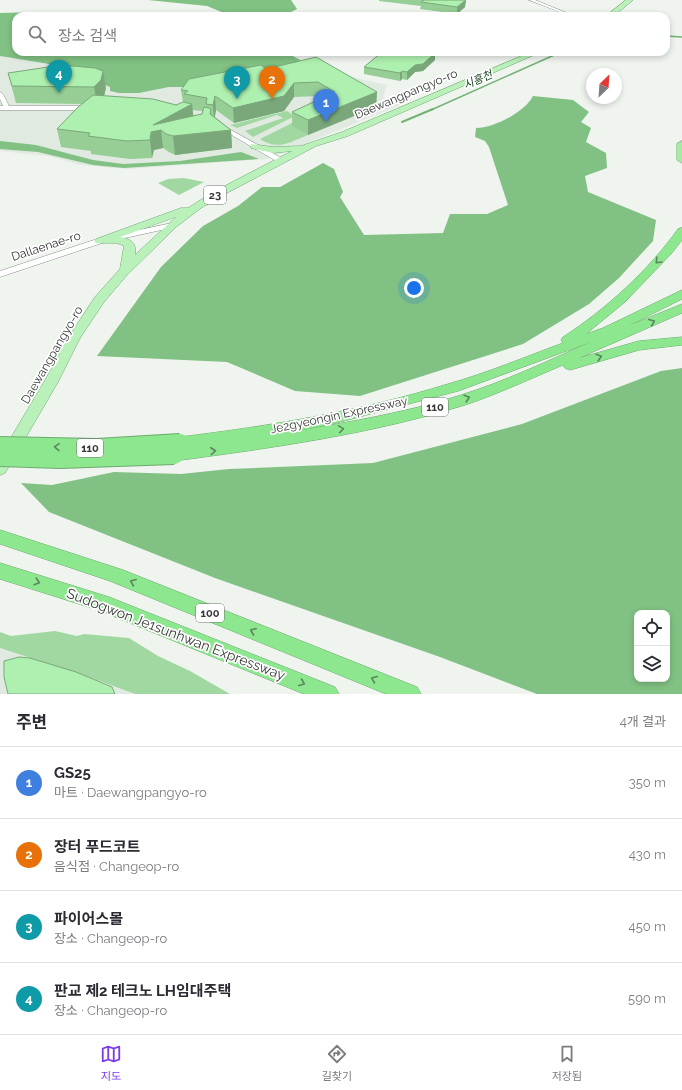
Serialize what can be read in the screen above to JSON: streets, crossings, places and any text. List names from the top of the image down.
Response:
{
  "streets": {
    "highway": [
      "110",
      "Je2gyeongin Expressway",
      "100",
      "Sudogwon Je1sunhwan Expressway"
    ],
    "main road": ["Daewangpangyo-ro", "23"],
    "street": ["Dallaenae-ro"]
  },
  "crossings": [
    ["Daewangpangyo-ro", "Dallaenae-ro"]
  ],
  "water": ["시흥천"],
  "north": "top right",
  "page": {
    "search": "장소 검색",
    "pins": [
      "4",
      "2",
      "3",
      "1"
    ],
    "heading": ["주변", "4개 결과"],
    "list": [
      {
        "mark": "1",
        "name": "GS25",
        "note": "마트 · Daewangpangyo-ro",
        "value": "350 m"
      },
      {
        "mark": "2",
        "name": "장터 푸드코트",
        "note": "음식점 · Changeop-ro",
        "value": "430 m"
      },
      {
        "mark": "3",
        "name": "파이어스몰",
        "note": "장소 · Changeop-ro",
        "value": "450 m"
      },
      {
        "mark": "4",
        "name": "판교 제2 테크노 LH임대주택",
        "note": "장소 · Changeop-ro",
        "value": "590 m"
      }
    ],
    "nav": ["지도", "길찾기", "저장됨"]
  }
}
